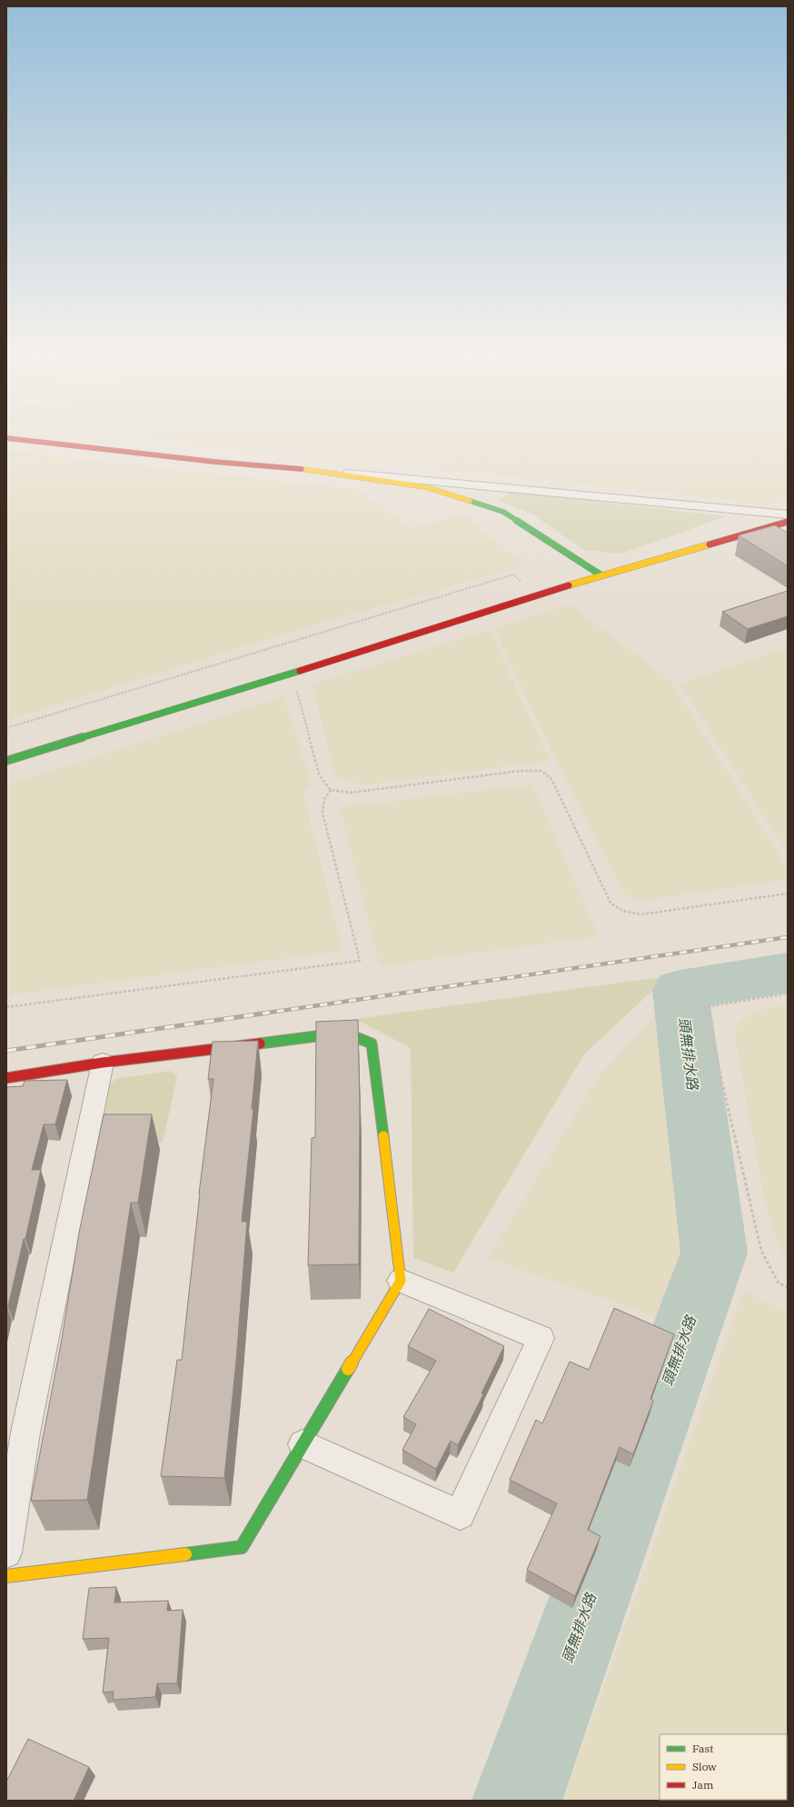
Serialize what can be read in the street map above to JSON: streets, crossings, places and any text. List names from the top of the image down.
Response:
{
  "water": ["頭無排水路"],
  "legend": ["Fast", "Slow", "Jam"]
}
